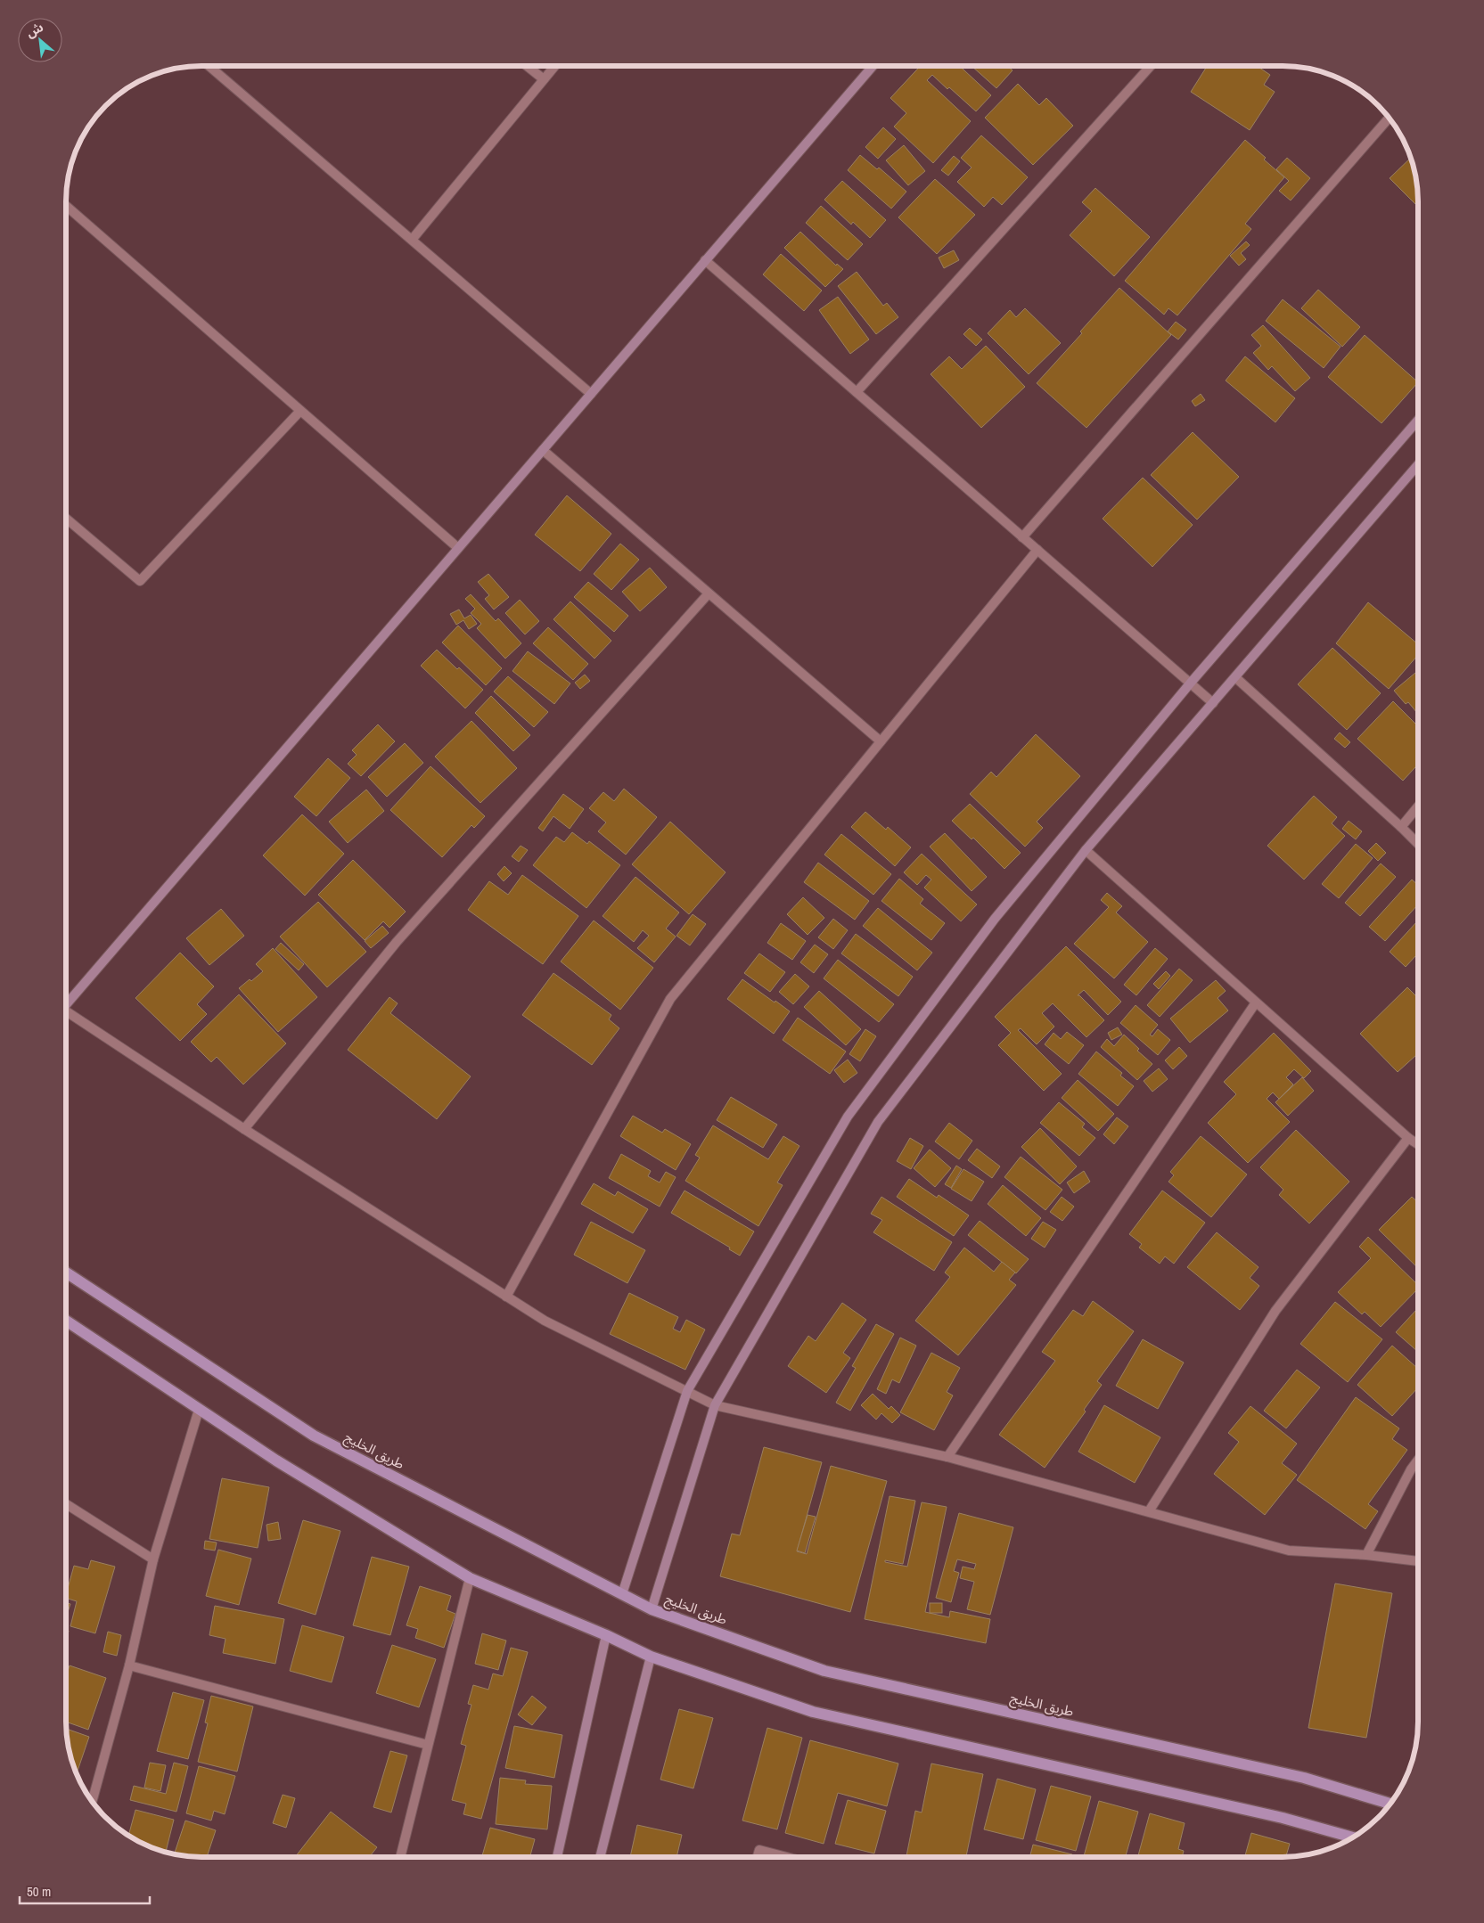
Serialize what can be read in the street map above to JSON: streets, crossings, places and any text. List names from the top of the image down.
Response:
{
  "streets": {
    "main road": ["طريق الخليج"]
  },
  "scale_bar": "50 m",
  "north": "top left"
}
